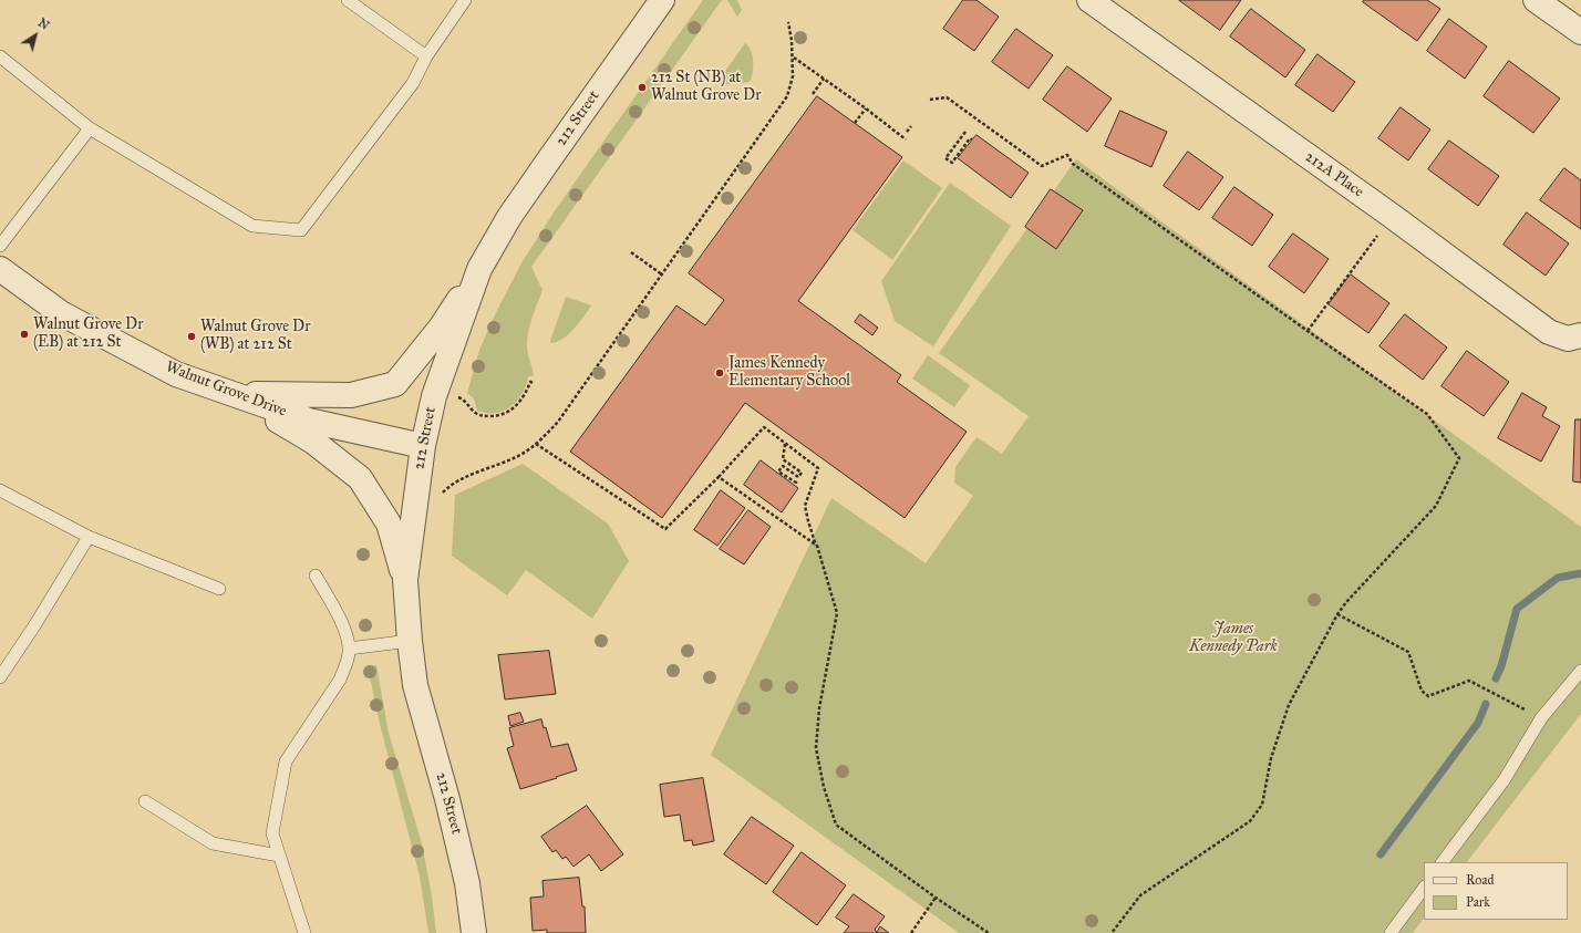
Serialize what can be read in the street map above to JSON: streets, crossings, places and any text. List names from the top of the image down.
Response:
{
  "streets": {
    "street": ["212 Street", "212A Place", "Walnut Grove Drive"]
  },
  "crossings": [
    ["212 Street", "Walnut Grove Drive"]
  ],
  "parks": ["James Kennedy Park"],
  "places": [
    "212 St (NB) at Walnut Grove Dr",
    "Walnut Grove Dr (EB) at 212 St",
    "Walnut Grove Dr (WB) at 212 St",
    "James Kennedy Elementary School"
  ],
  "legend": ["Road", "Park"],
  "north": "top right"
}
